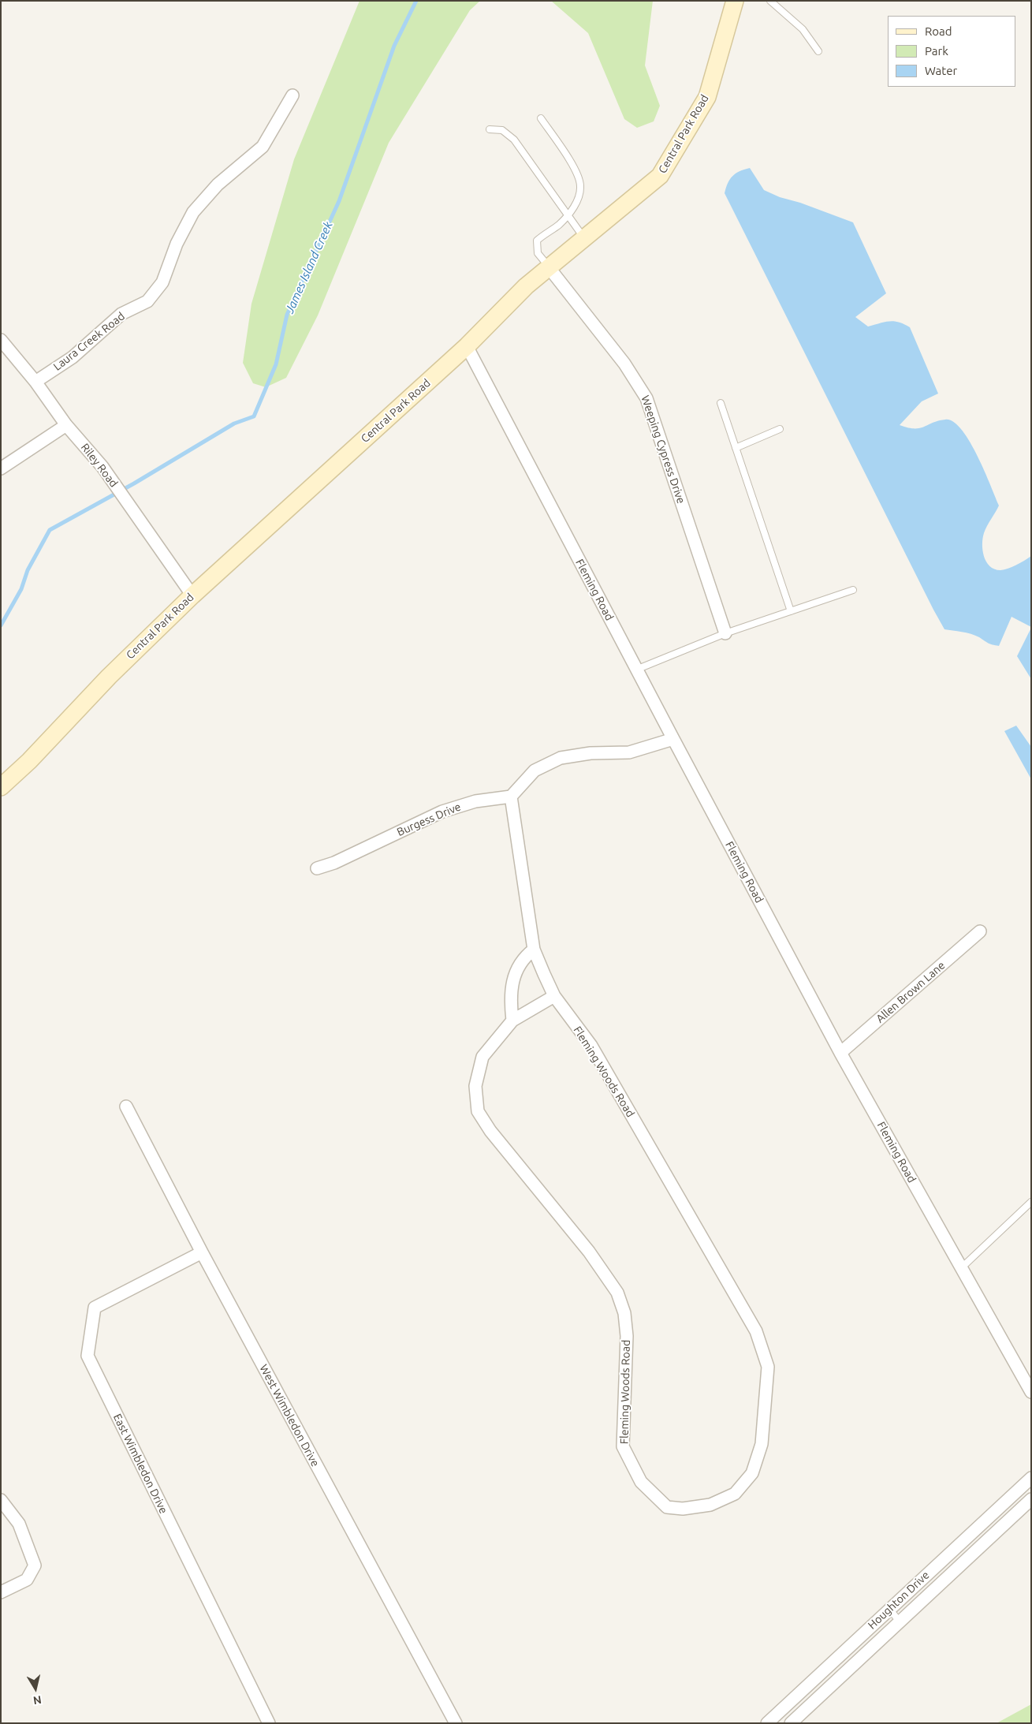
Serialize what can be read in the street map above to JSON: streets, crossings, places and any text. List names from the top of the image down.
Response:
{
  "streets": {
    "street": [
      "Central Park Road",
      "Laura Creek Road",
      "Weeping Cypress Drive",
      "Riley Road",
      "Fleming Road",
      "Burgess Drive",
      "Allen Brown Lane",
      "Fleming Woods Road",
      "West Wimbledon Drive",
      "East Wimbledon Drive",
      "Houghton Drive"
    ]
  },
  "crossings": [
    ["Central Park Road", "Weeping Cypress Drive"],
    ["Central Park Road", "Riley Road"],
    ["Central Park Road", "Fleming Road"],
    ["Laura Creek Road", "Riley Road"],
    ["Fleming Road", "Allen Brown Lane"],
    ["Burgess Drive", "Fleming Woods Road"],
    ["West Wimbledon Drive", "East Wimbledon Drive"]
  ],
  "water": ["James Island Creek"],
  "legend": ["Road", "Park", "Water"],
  "north": "bottom"
}
